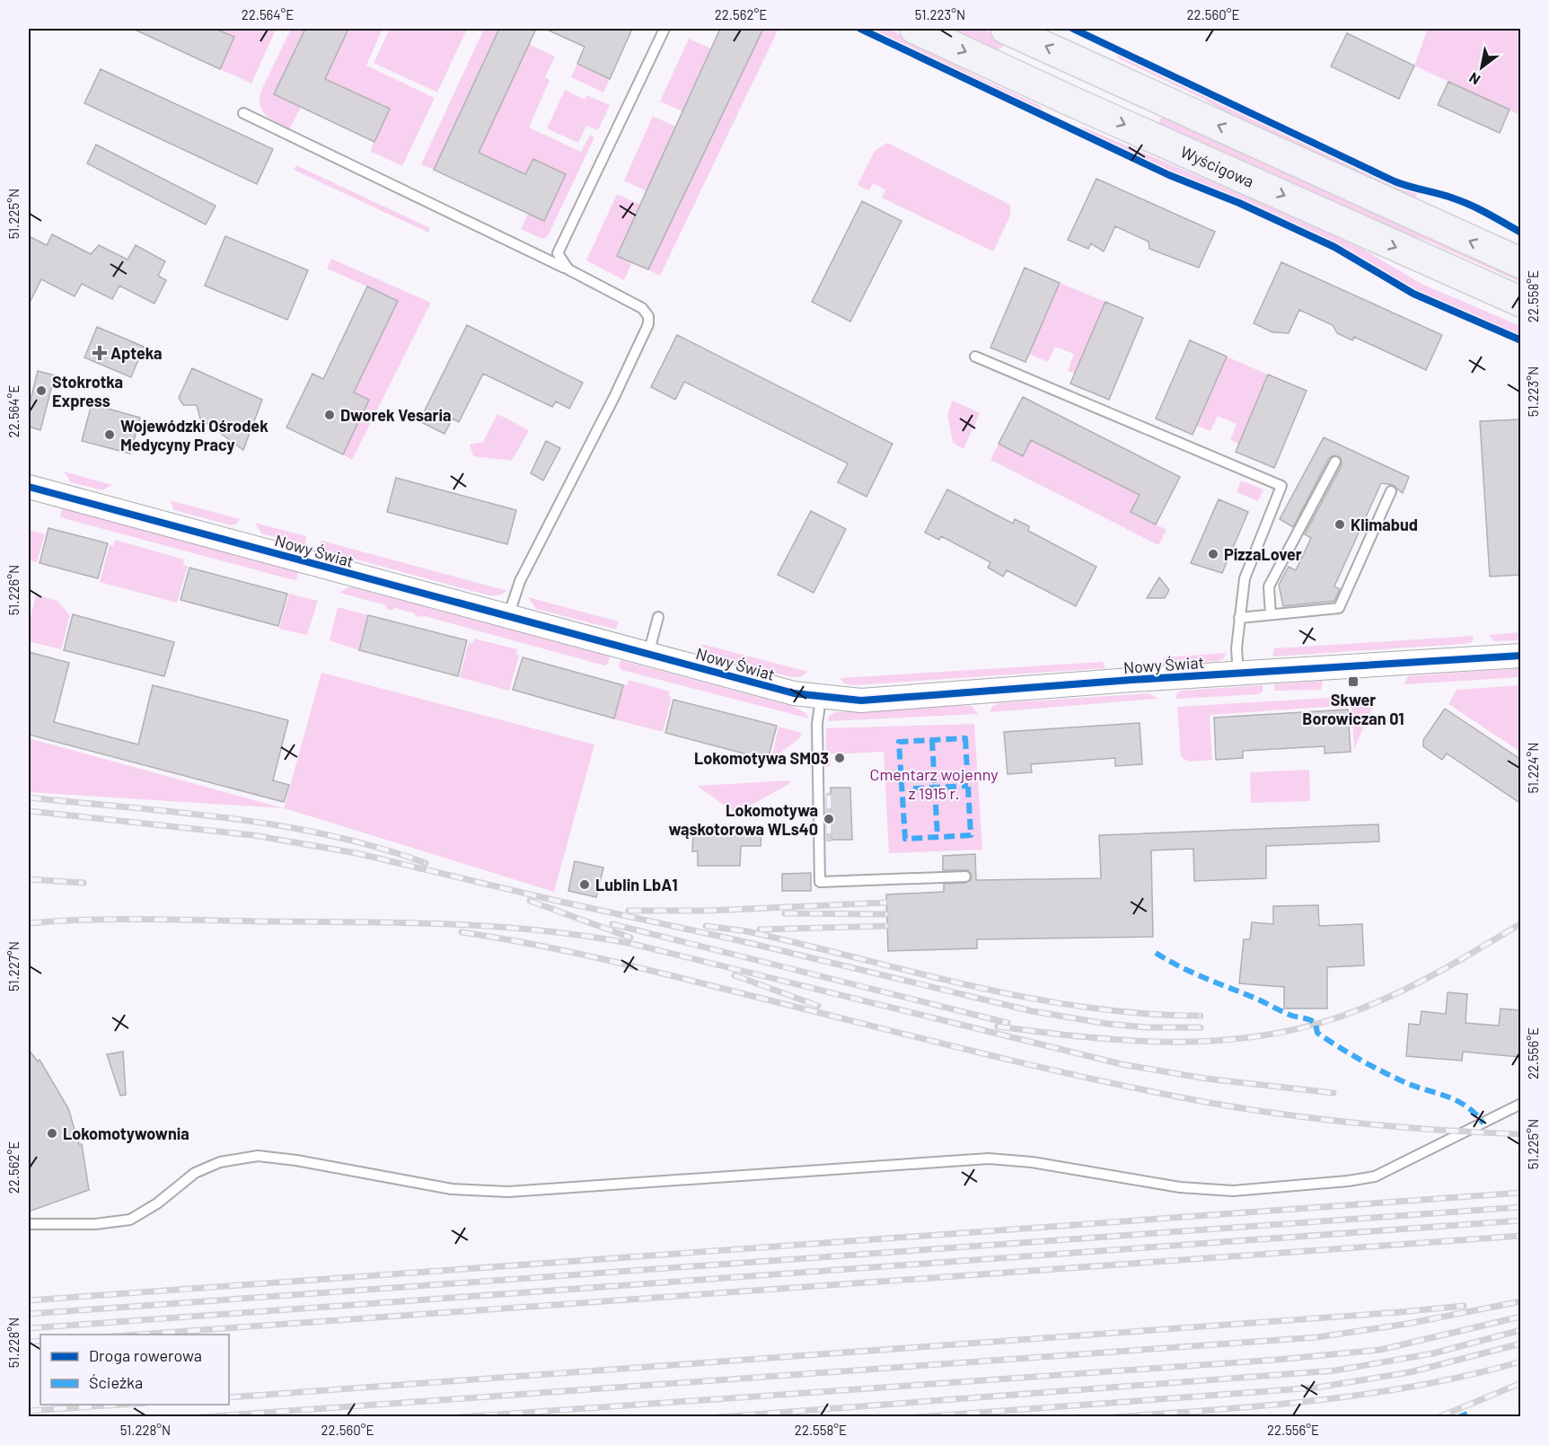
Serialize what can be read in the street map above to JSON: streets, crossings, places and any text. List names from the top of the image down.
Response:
{
  "streets": {
    "main road": ["Wyścigowa"],
    "street": ["Nowy Świat"]
  },
  "parks": ["Cmentarz wojenny z 1915 r."],
  "places": {
    "health": ["Apteka"],
    "other": [
      "Stokrotka Express",
      "Dworek Vesaria",
      "Wojewódzki Ośrodek Medycyny Pracy",
      "Klimabud",
      "PizzaLover",
      "Lokomotywa SM03",
      "Lokomotywa wąskotorowa WLs40",
      "Lublin LbA1",
      "Lokomotywownia"
    ],
    "transit": ["Skwer Borowiczan 01"]
  },
  "legend": ["Droga rowerowa", "Ścieżka"],
  "north": "bottom left",
  "coordinates": [
    "22.564°E",
    "22.562°E",
    "51.223°N",
    "22.560°E",
    "51.225°N",
    "22.558°E",
    "51.226°N",
    "51.224°N",
    "51.227°N",
    "22.556°E",
    "51.228°N"
  ]
}
